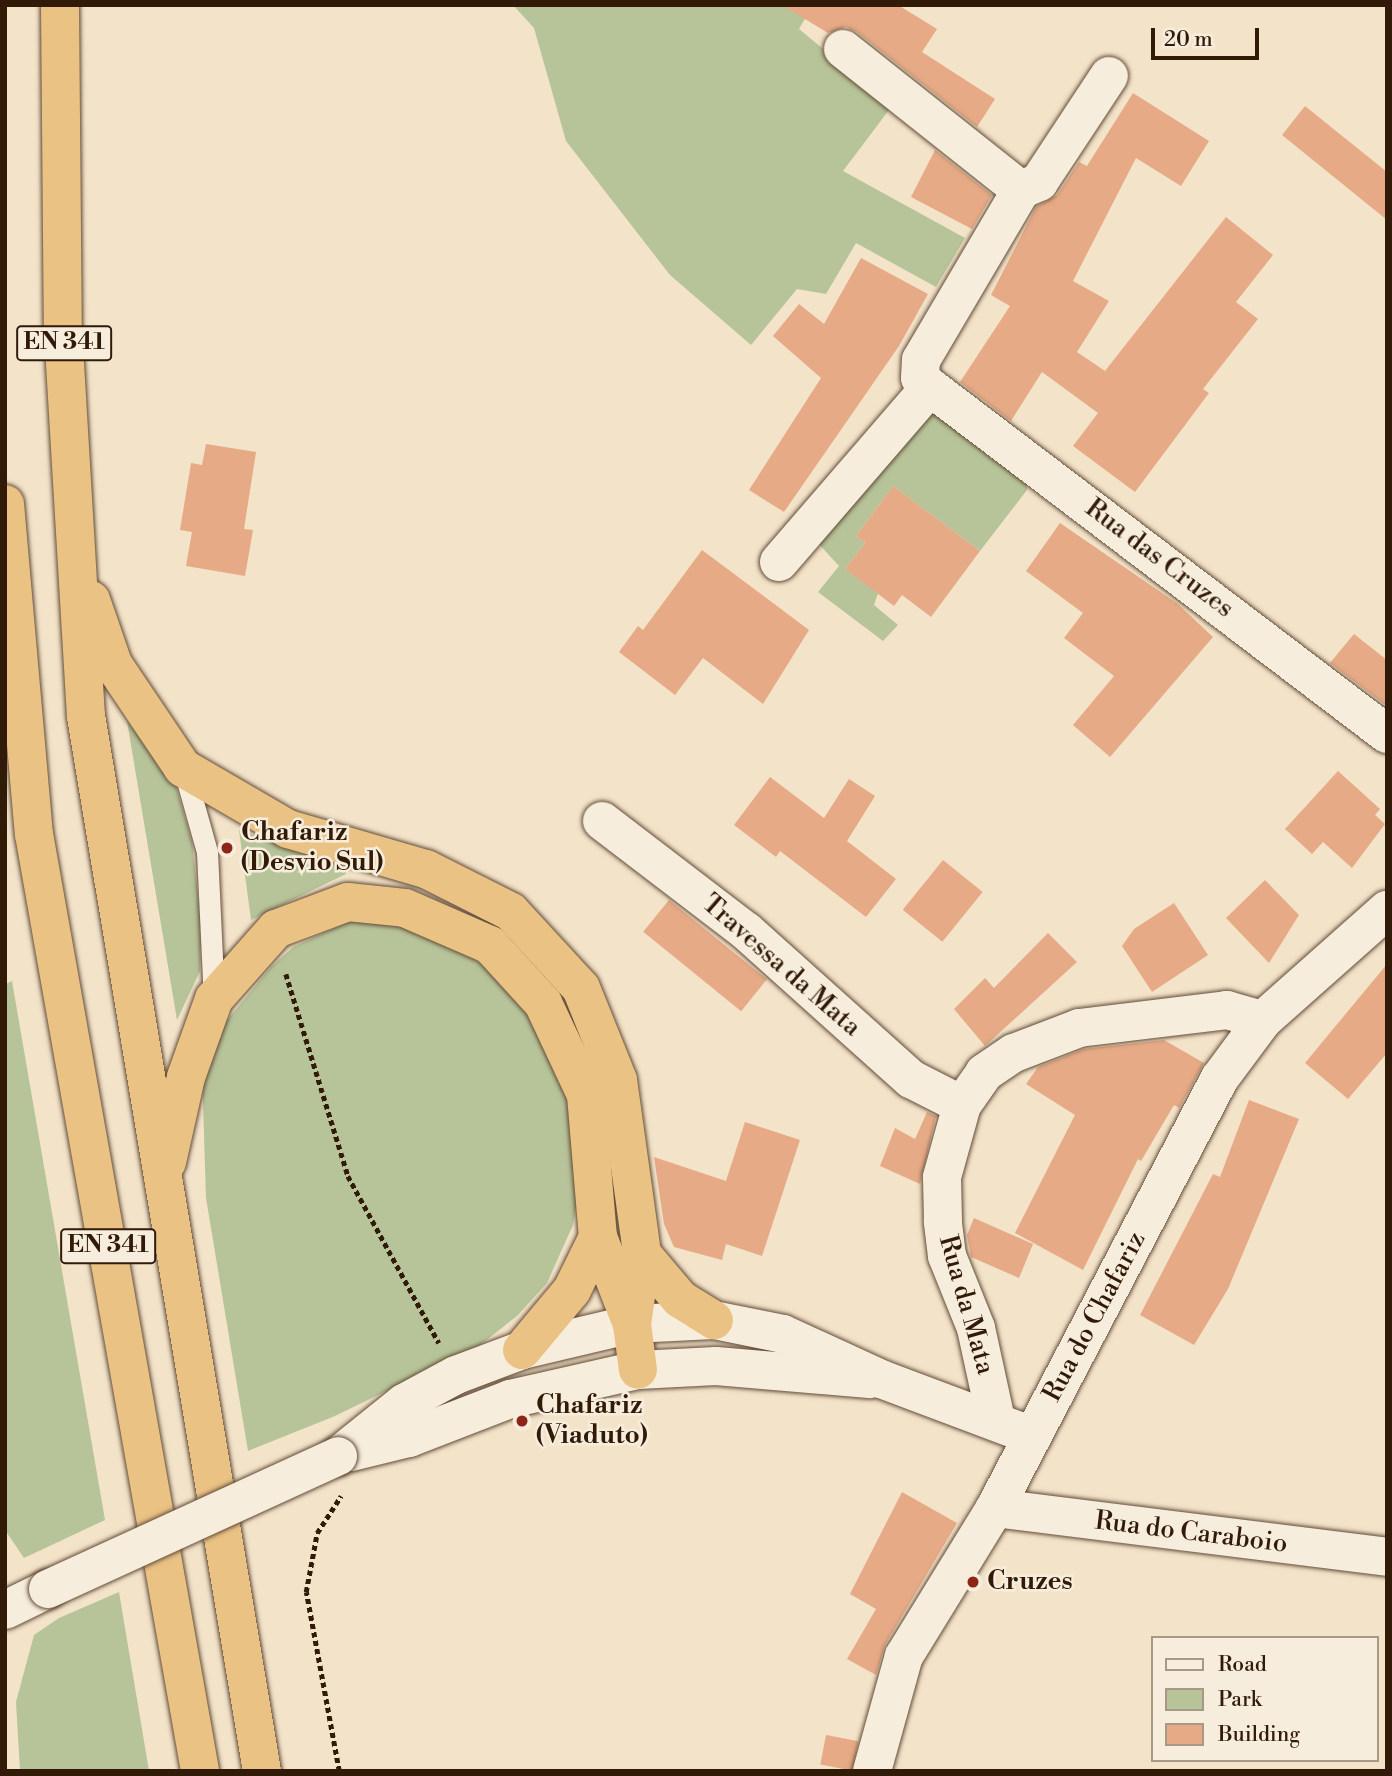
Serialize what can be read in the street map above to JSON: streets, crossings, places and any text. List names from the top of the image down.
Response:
{
  "streets": {
    "highway": ["EN 341"],
    "street": [
      "Rua das Cruzes",
      "Travessa da Mata",
      "Rua da Mata",
      "Rua do Chafariz",
      "Rua do Caraboio"
    ]
  },
  "crossings": [
    ["Travessa da Mata", "Rua da Mata"],
    ["Rua da Mata", "Rua do Chafariz"],
    ["Rua do Chafariz", "Rua do Caraboio"]
  ],
  "places": ["Chafariz (Desvio Sul)", "Chafariz (Viaduto)", "Cruzes"],
  "legend": ["Road", "Park", "Building"],
  "scale_bar": "20 m"
}
